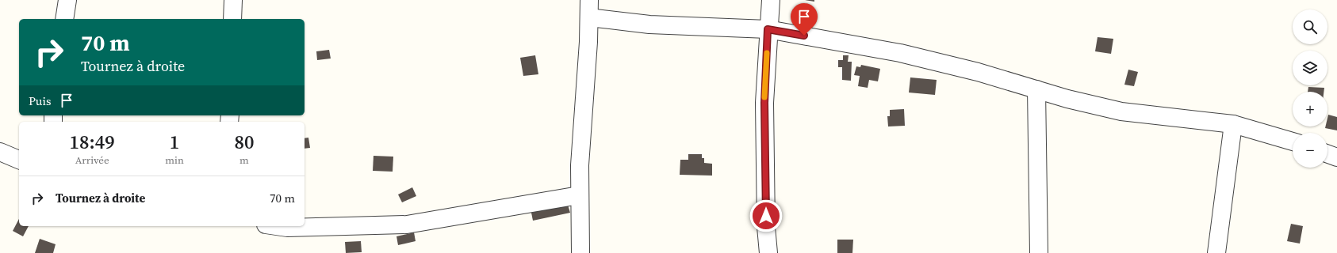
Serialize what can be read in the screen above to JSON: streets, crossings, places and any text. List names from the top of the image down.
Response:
{
  "page": {
    "map_buttons": ["+", "−"],
    "turn": ["70 m", "Tournez à droite"],
    "then": "Puis",
    "eta": [
      "18:49",
      "Arrivée",
      "1",
      "min",
      "80",
      "m"
    ],
    "list": [
      {
        "name": "Tournez à droite",
        "value": "70 m"
      }
    ]
  }
}
